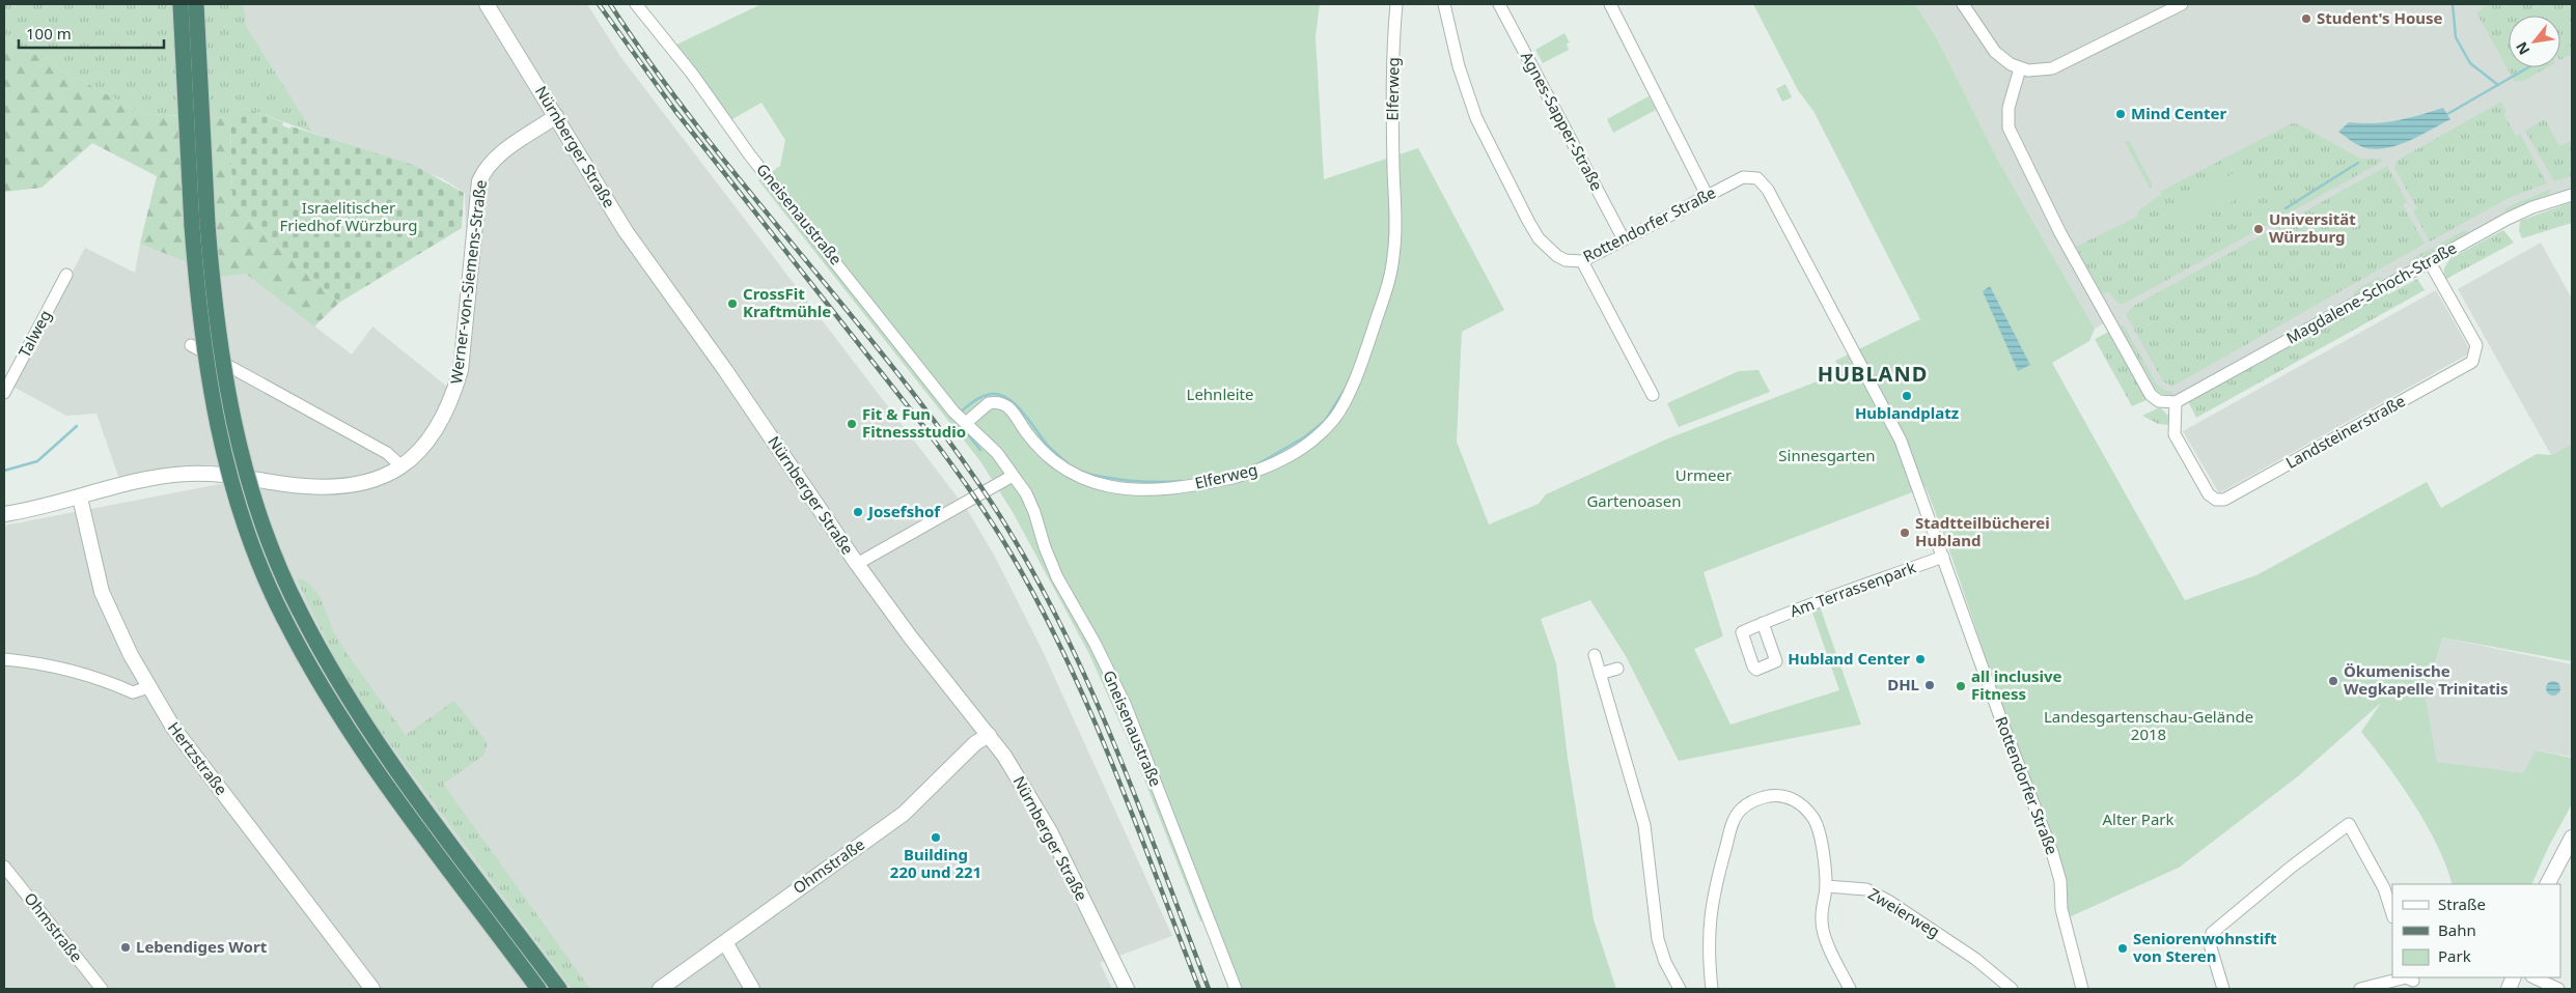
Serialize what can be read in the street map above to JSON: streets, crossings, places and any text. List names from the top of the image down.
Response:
{
  "streets": {
    "street": [
      "Elferweg",
      "Agnes-Sapper-Straße",
      "Nürnberger Straße",
      "Gneisenaustraße",
      "Rottendorfer Straße",
      "Werner-von-Siemens-Straße",
      "Magdalene-Schoch-Straße",
      "Talweg",
      "Landsteinerstraße",
      "Am Terrassenpark",
      "Hertzstraße",
      "Ohmstraße",
      "Zweierweg"
    ]
  },
  "crossings": [
    ["Elferweg", "Gneisenaustraße"],
    ["Agnes-Sapper-Straße", "Rottendorfer Straße"],
    ["Nürnberger Straße", "Werner-von-Siemens-Straße"],
    ["Nürnberger Straße", "Ohmstraße"],
    ["Rottendorfer Straße", "Am Terrassenpark"],
    ["Werner-von-Siemens-Straße", "Hertzstraße"],
    ["Magdalene-Schoch-Straße", "Landsteinerstraße"]
  ],
  "districts": ["HUBLAND"],
  "parks": [
    "Israelitischer Friedhof Würzburg",
    "Lehnleite",
    "Sinnesgarten",
    "Urmeer",
    "Gartenoasen",
    "Landesgartenschau-Gelände 2018",
    "Alter Park"
  ],
  "places": [
    "Student's House",
    "Mind Center",
    "Universität Würzburg",
    "CrossFit Kraftmühle",
    "Hublandplatz",
    "Fit & Fun Fitnessstudio",
    "Josefshof",
    "Stadtteilbücherei Hubland",
    "Hubland Center",
    "Ökumenische Wegkapelle Trinitatis",
    "DHL",
    "all inclusive Fitness",
    "Building 220 und 221",
    "Lebendiges Wort",
    "Seniorenwohnstift von Steren"
  ],
  "legend": ["Straße", "Bahn", "Park"],
  "scale_bar": "100 m",
  "north": "bottom left"
}
